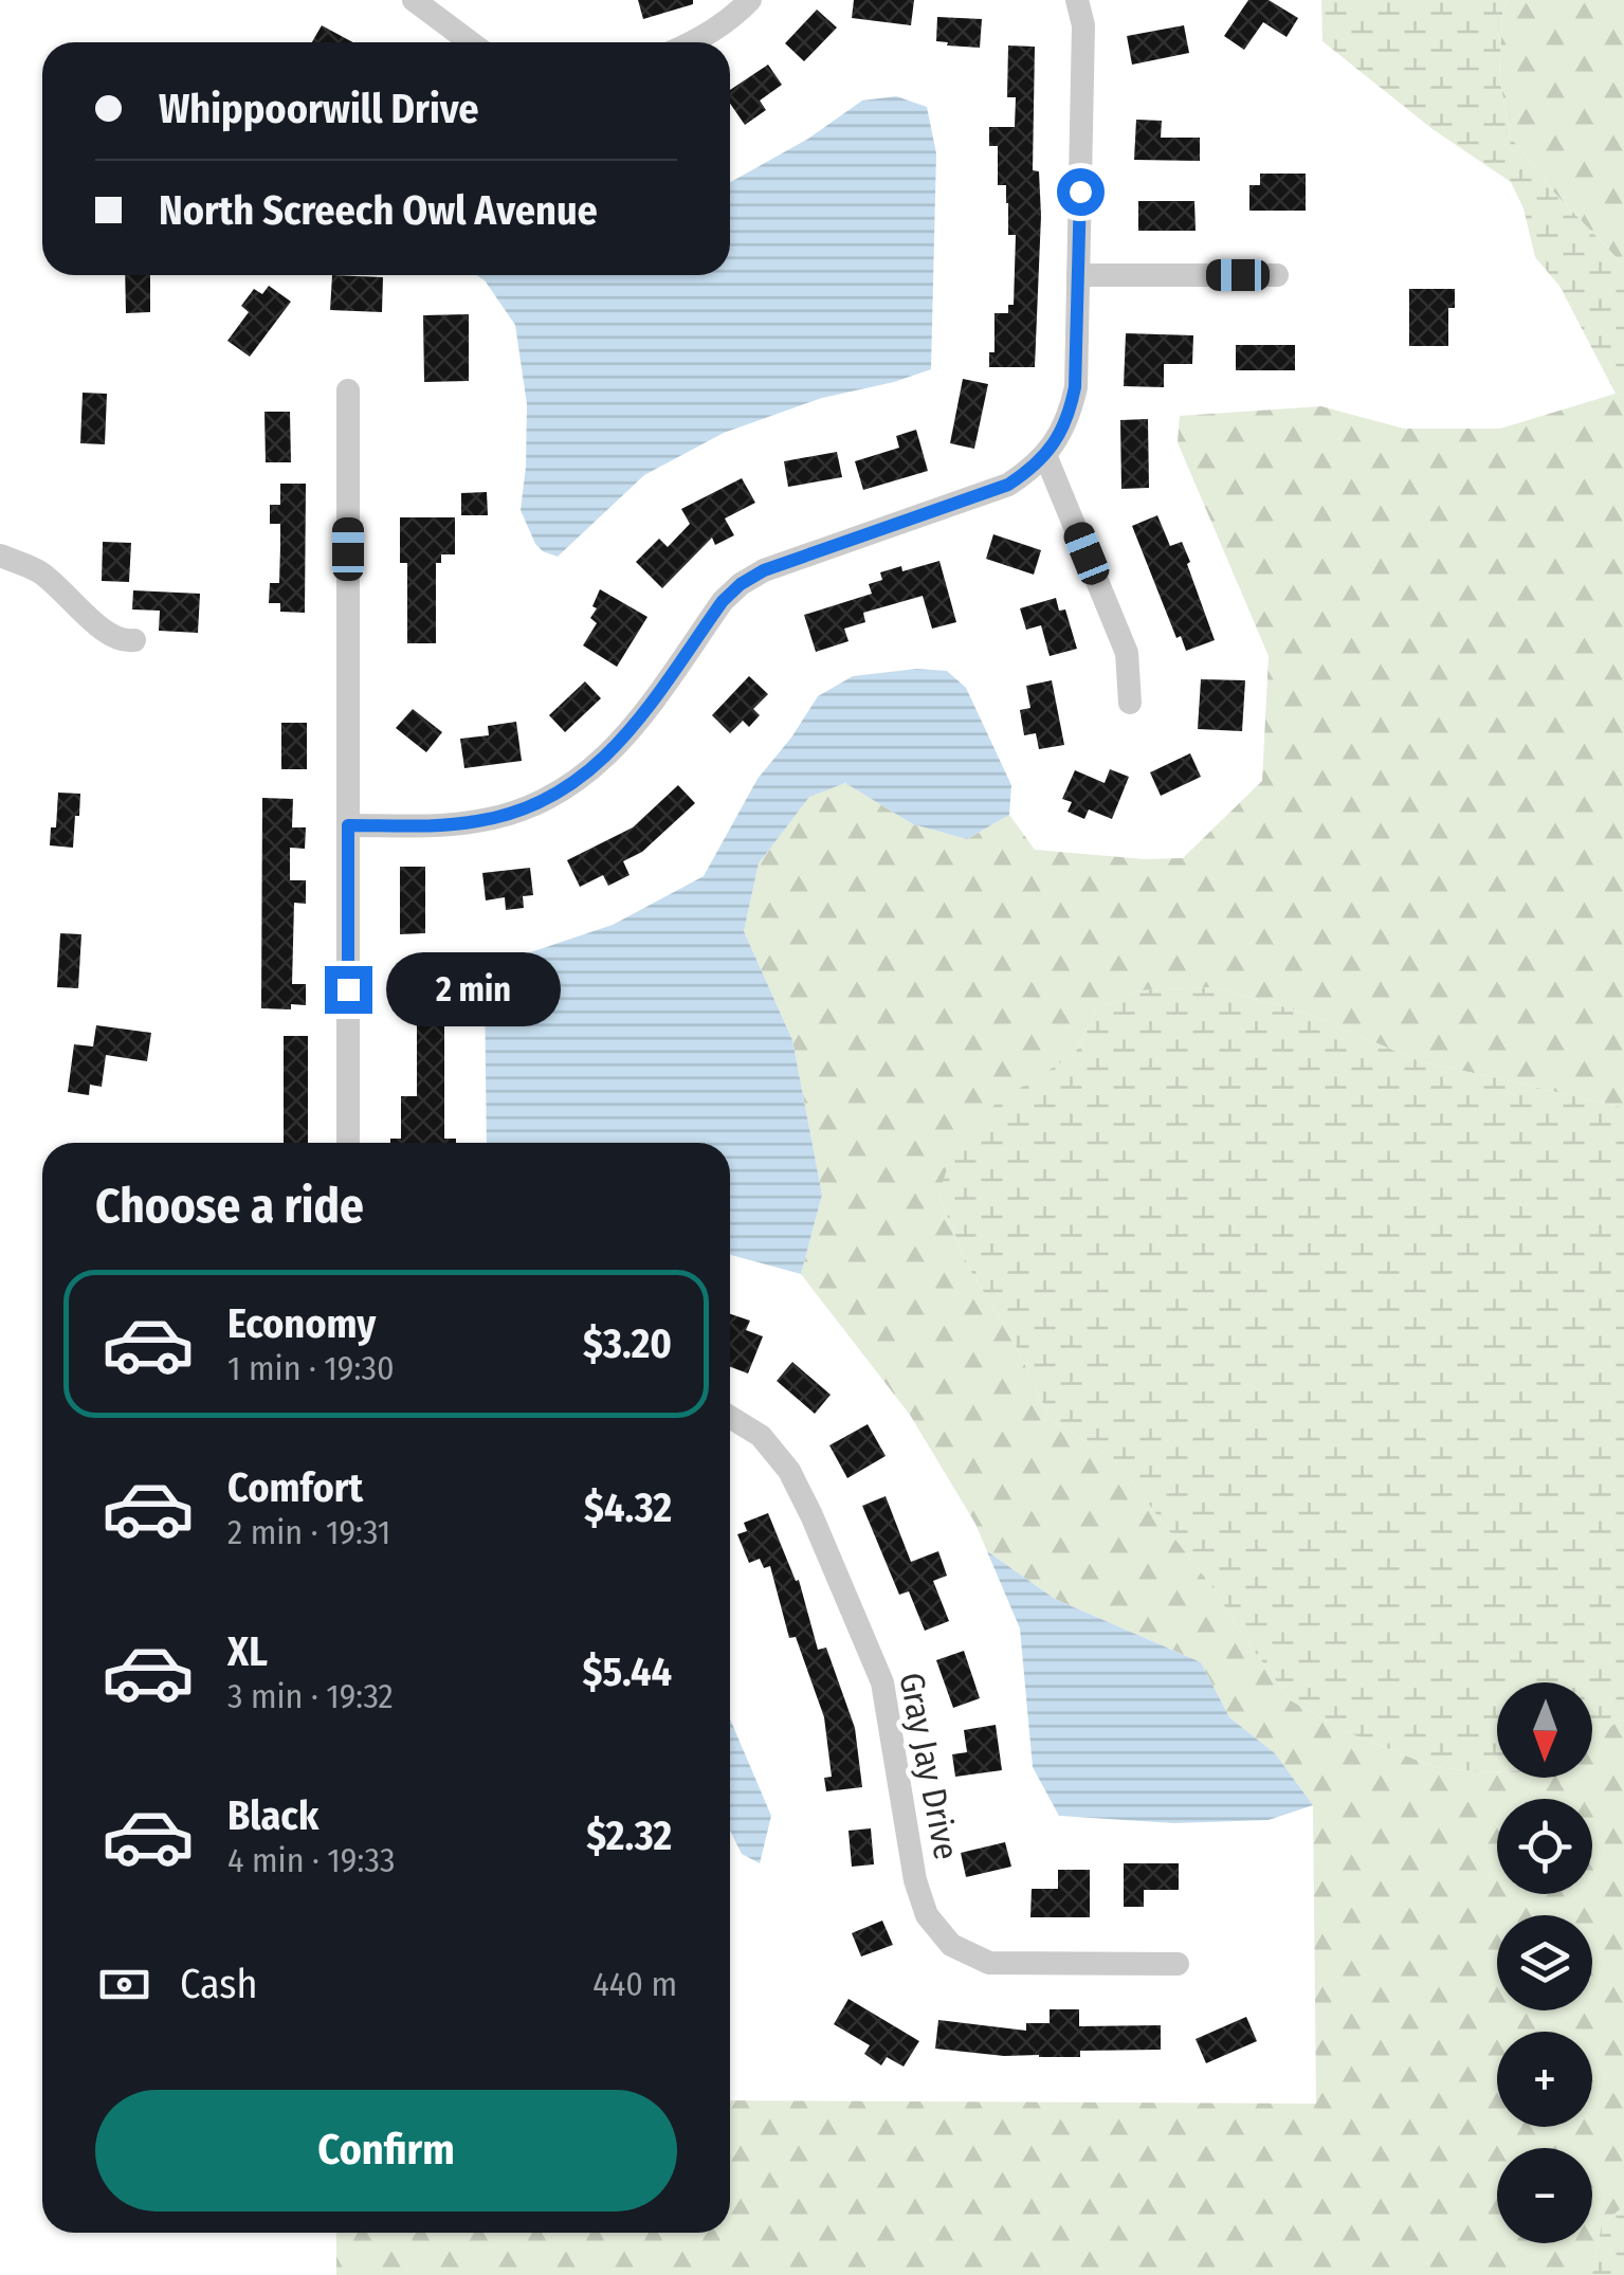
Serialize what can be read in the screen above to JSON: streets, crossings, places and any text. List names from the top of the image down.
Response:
{
  "streets": {
    "street": ["Gray Jay Drive"]
  },
  "north": "bottom",
  "page": {
    "banner": ["Whippoorwill Drive", "North Screech Owl Avenue"],
    "bubble": "2 min",
    "heading": "Choose a ride",
    "list": [
      {
        "name": "Economy",
        "note": "1 min · 19:30",
        "value": "$3.20"
      },
      {
        "name": "Comfort",
        "note": "2 min · 19:31",
        "value": "$4.32"
      },
      {
        "name": "XL",
        "note": "3 min · 19:32",
        "value": "$5.44"
      },
      {
        "name": "Black",
        "note": "4 min · 19:33",
        "value": "$2.32"
      }
    ],
    "map_buttons": ["+", "−"],
    "pay": ["Cash", "440 m"],
    "buttons": "Confirm"
  }
}
